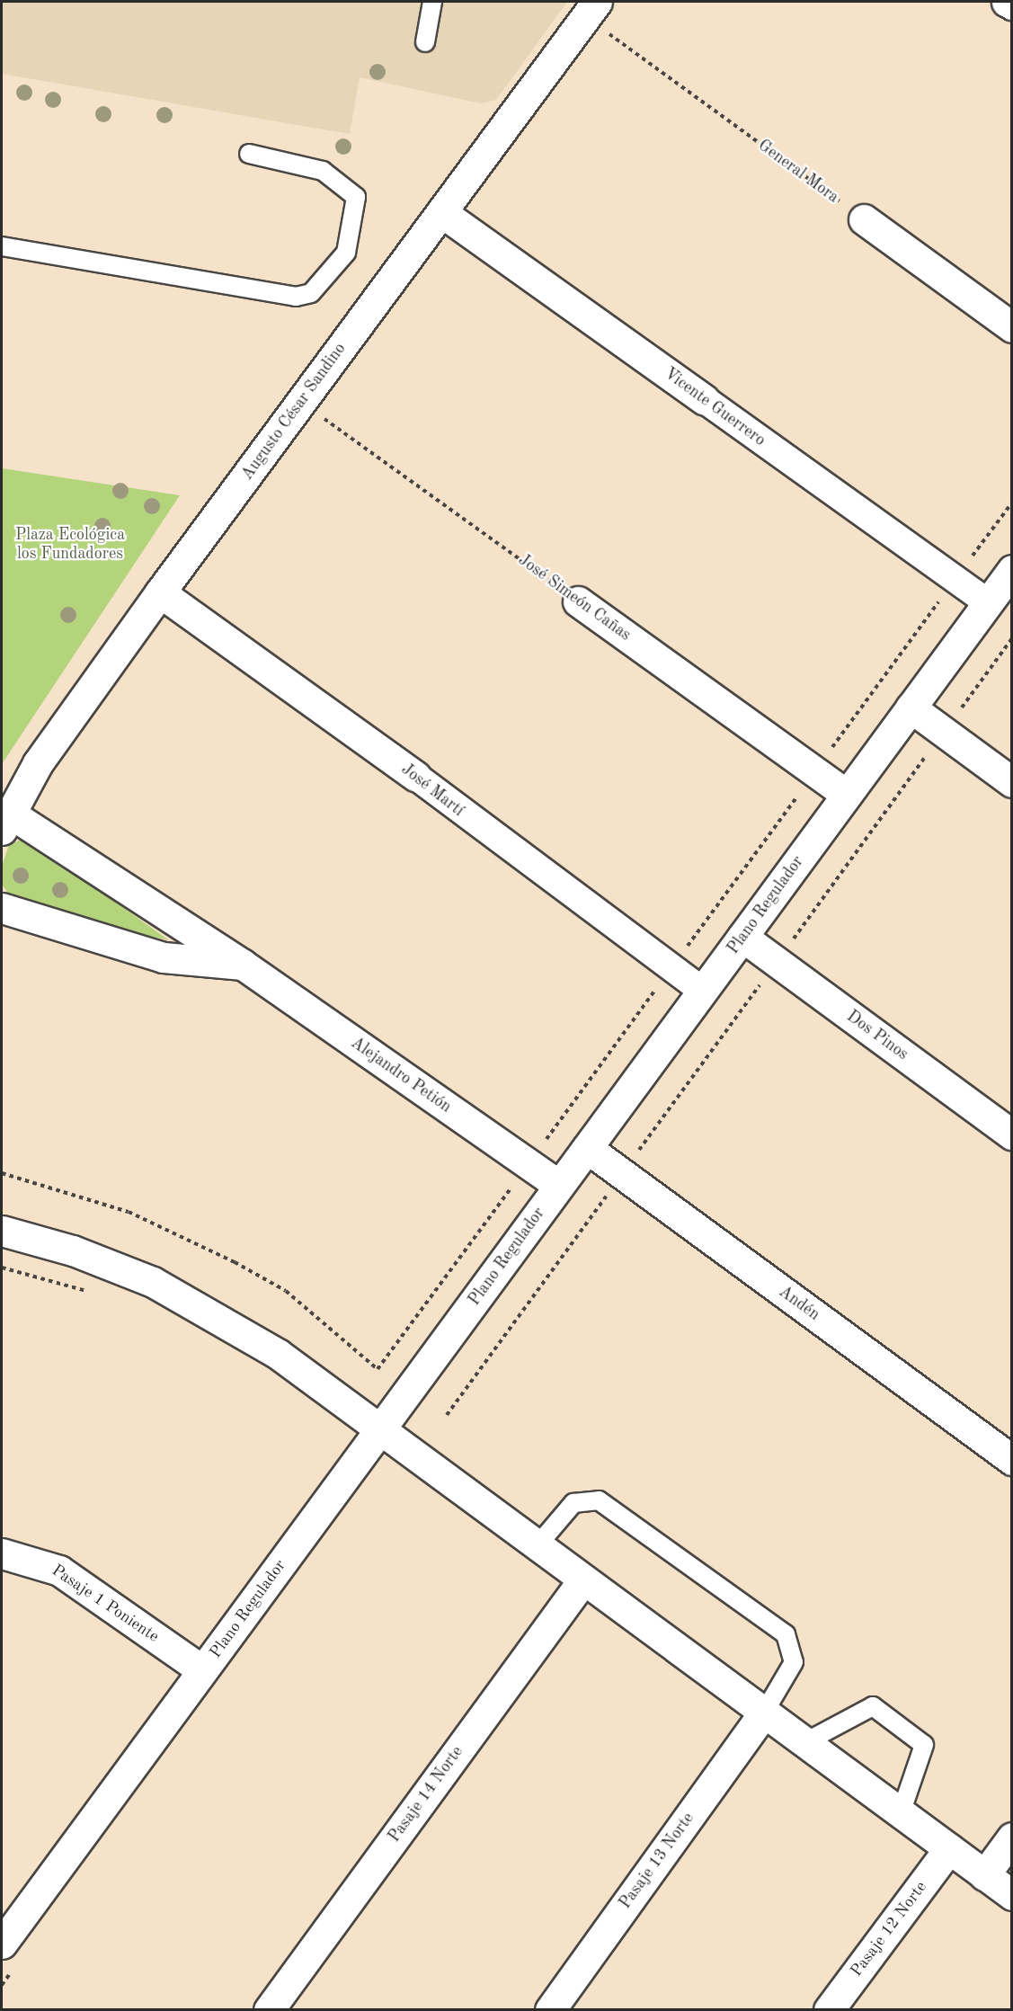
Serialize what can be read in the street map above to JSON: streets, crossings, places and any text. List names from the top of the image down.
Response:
{
  "streets": {
    "street": [
      "Vicente Guerrero",
      "Augusto César Sandino",
      "José Simeón Cañas",
      "José Martí",
      "Plano Regulador",
      "Dos Pinos",
      "Alejandro Petión",
      "Andén",
      "Pasaje 1 Poniente",
      "Pasaje 14 Norte",
      "Pasaje 13 Norte",
      "Pasaje 12 Norte"
    ],
    "path": ["General Mora"]
  },
  "crossings": [
    ["General Mora", "Augusto César Sandino"],
    ["Vicente Guerrero", "Augusto César Sandino"],
    ["Vicente Guerrero", "Plano Regulador"],
    ["Augusto César Sandino", "José Simeón Cañas"],
    ["Augusto César Sandino", "José Martí"],
    ["Augusto César Sandino", "Alejandro Petión"],
    ["José Simeón Cañas", "Plano Regulador"],
    ["José Martí", "Plano Regulador"],
    ["Plano Regulador", "Dos Pinos"],
    ["Plano Regulador", "Alejandro Petión"],
    ["Plano Regulador", "Andén"],
    ["Plano Regulador", "Pasaje 1 Poniente"]
  ],
  "parks": ["Plaza Ecológica los Fundadores"]
}
